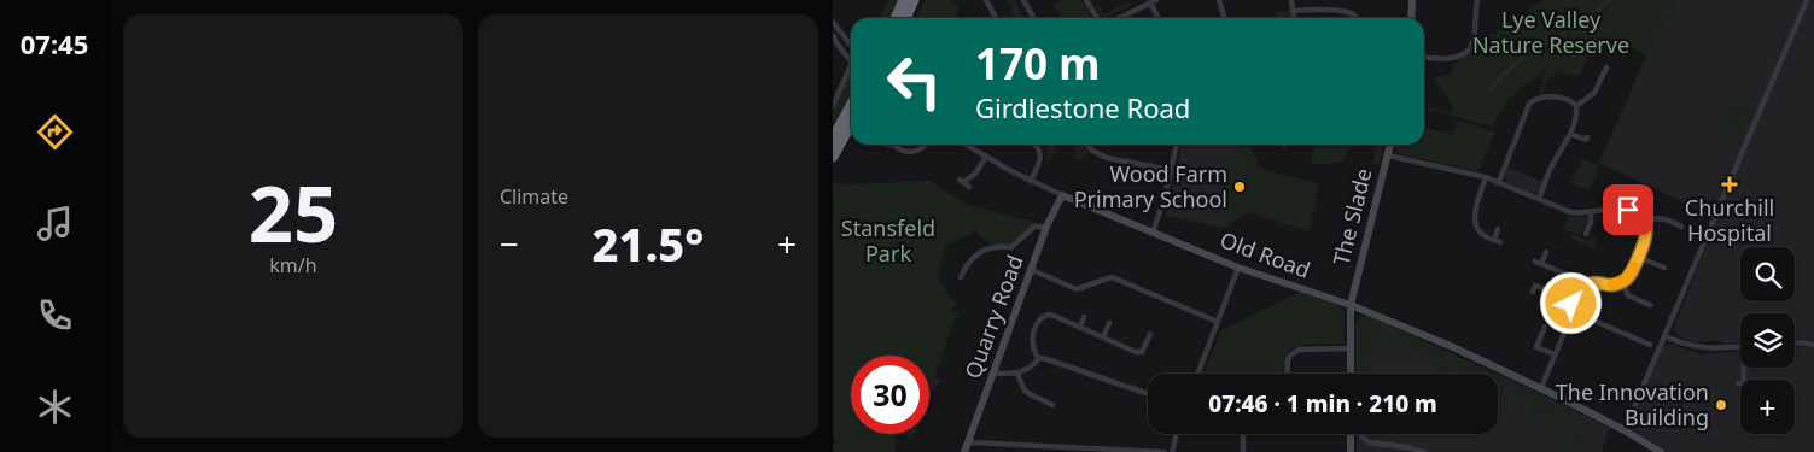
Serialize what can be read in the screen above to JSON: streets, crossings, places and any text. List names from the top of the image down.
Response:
{
  "streets": {
    "street": ["The Slade", "Old Road", "Quarry Road"]
  },
  "crossings": [
    ["The Slade", "Old Road"],
    ["Old Road", "Quarry Road"]
  ],
  "parks": ["Lye Valley Nature Reserve", "Stansfeld Park"],
  "places": {
    "health": ["Churchill Hospital"],
    "other": ["Wood Farm Primary School", "The Innovation Building"]
  },
  "page": {
    "tabs": "07:45",
    "tile": [
      ["25", "km/h"],
      "Climate"
    ],
    "turn": ["170 m", "Girdlestone Road"],
    "heat": ["−", "21.5°", "+"],
    "map_buttons": "+",
    "limit": "30",
    "trip": "07:46 · 1 min · 210 m"
  }
}
